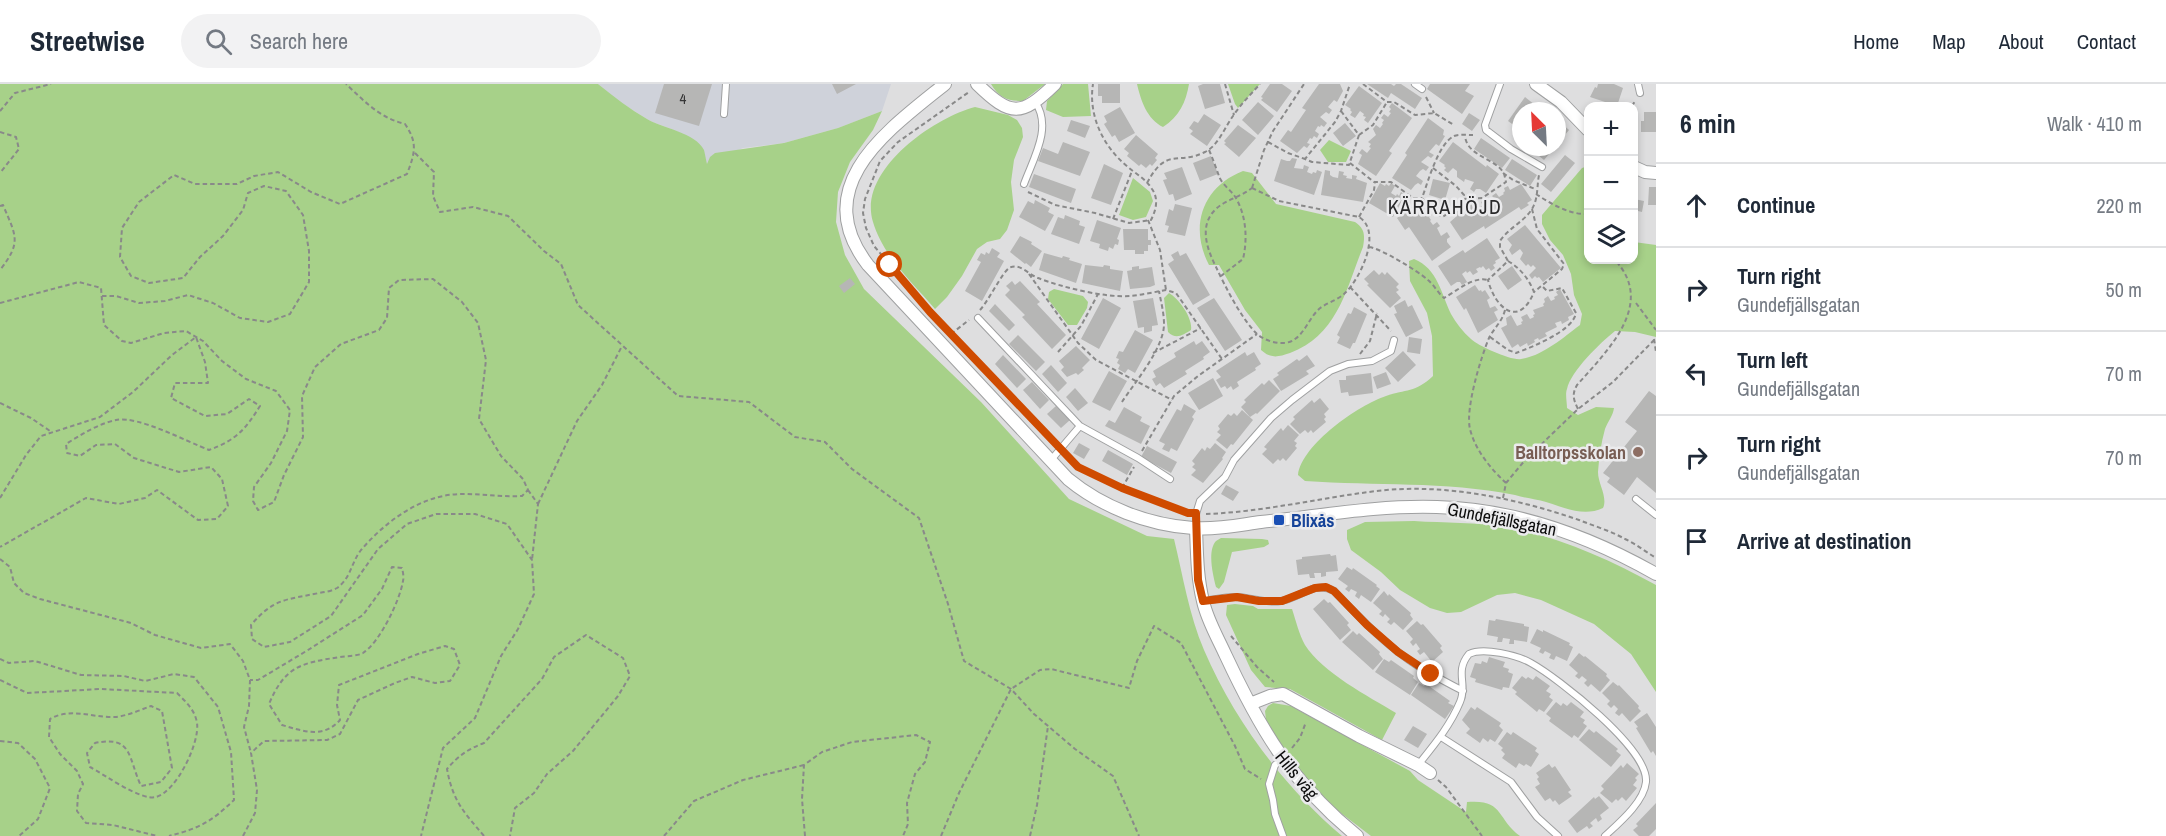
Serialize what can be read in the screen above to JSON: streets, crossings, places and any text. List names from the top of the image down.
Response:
{
  "streets": {
    "street": ["Gundefjällsgatan", "Hills väg"]
  },
  "districts": ["KÄRRAHÖJD"],
  "places": {
    "other": ["Balltorpsskolan"],
    "transit": ["Blixås"]
  },
  "house_numbers": ["4"],
  "north": "top left",
  "page": {
    "header": "Streetwise",
    "search": "Search here",
    "nav": [
      "Home",
      "Map",
      "About",
      "Contact"
    ],
    "heading": ["6 min", "Walk · 410 m"],
    "map_buttons": ["+", "−"],
    "list": [
      ["Continue", "220 m"],
      ["Turn right", "Gundefjällsgatan", "50 m"],
      ["Turn left", "Gundefjällsgatan", "70 m"],
      ["Turn right", "Gundefjällsgatan", "70 m"],
      "Arrive at destination"
    ]
  }
}
